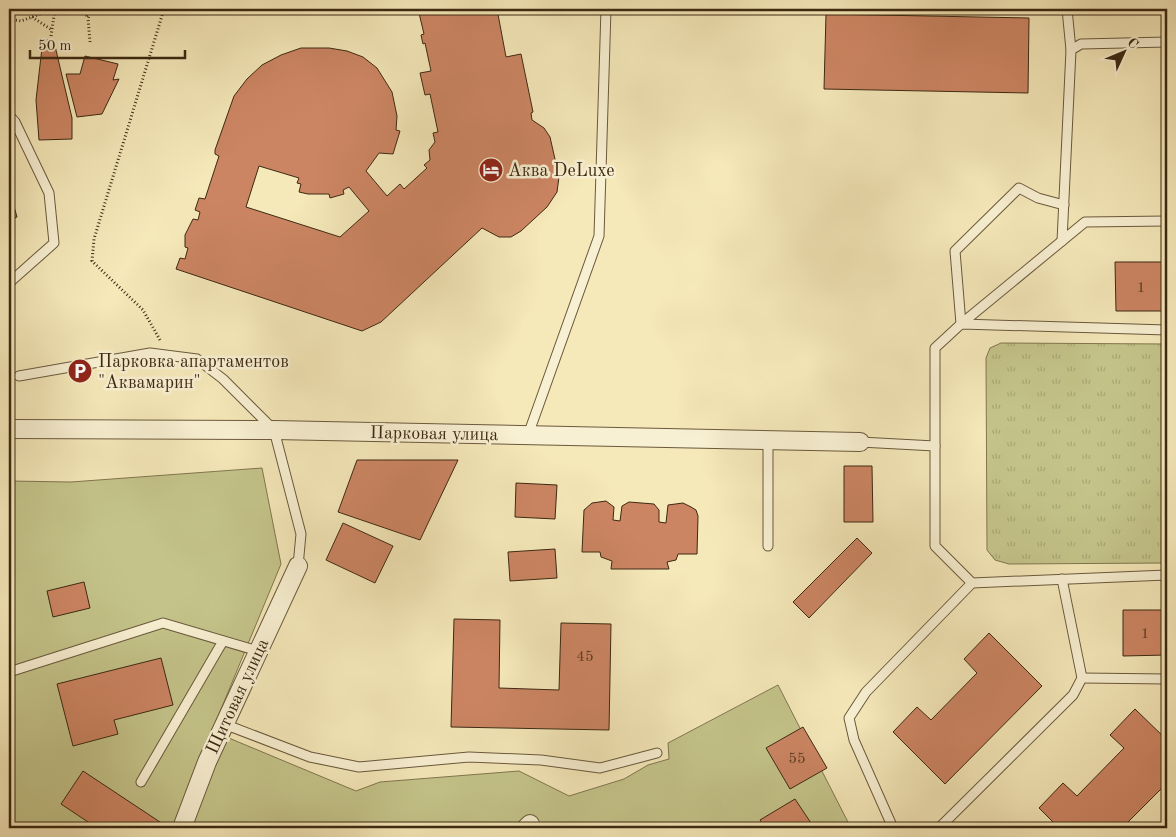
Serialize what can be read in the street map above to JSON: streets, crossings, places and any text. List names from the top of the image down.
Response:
{
  "streets": {
    "street": ["Парковая улица", "Щитовая улица"]
  },
  "places": {
    "hotel": ["Аква DeLuxe"],
    "parking": ["Парковка апартаментов \"Аквамарин\""]
  },
  "house_numbers": [
    "1",
    "1",
    "45",
    "55"
  ],
  "scale_bar": "50 m",
  "north": "top right"
}
